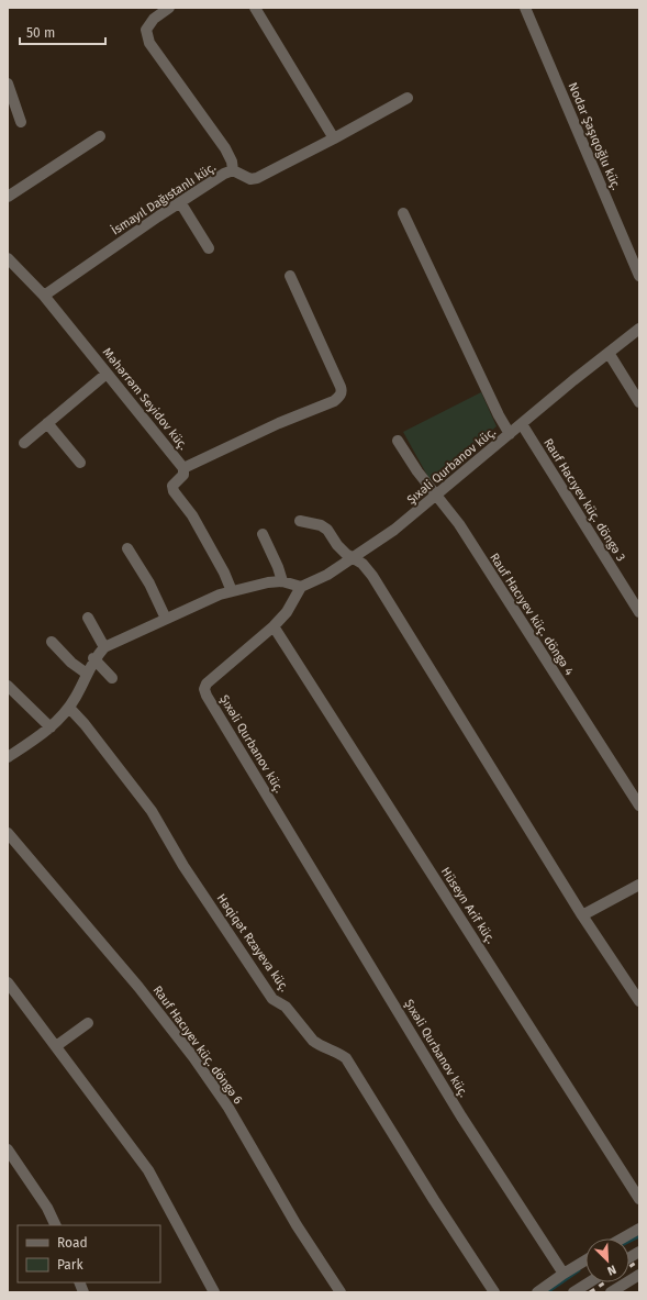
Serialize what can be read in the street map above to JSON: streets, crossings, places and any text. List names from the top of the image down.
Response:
{
  "streets": {
    "street": [
      "Nodar Şaşıqoğlu küç.",
      "İsmayıl Dağıstanlı küç.",
      "Məhərrəm Seyidov küç.",
      "Şıxəli Qurbanov küç.",
      "Rauf Hacıyev küç. döngə 3",
      "Rauf Hacıyev küç. döngə 4",
      "Hüseyn Arif küç.",
      "Həqiqət Rzayeva küç.",
      "Rauf Hacıyev küç. döngə 6"
    ]
  },
  "crossings": [
    ["İsmayıl Dağıstanlı küç.", "Məhərrəm Seyidov küç."],
    ["Şıxəli Qurbanov küç.", "Rauf Hacıyev küç. döngə 3"],
    ["Şıxəli Qurbanov küç.", "Rauf Hacıyev küç. döngə 4"],
    ["Şıxəli Qurbanov küç.", "Hüseyn Arif küç."]
  ],
  "legend": ["Road", "Park"],
  "scale_bar": "50 m",
  "north": "bottom right"
}
